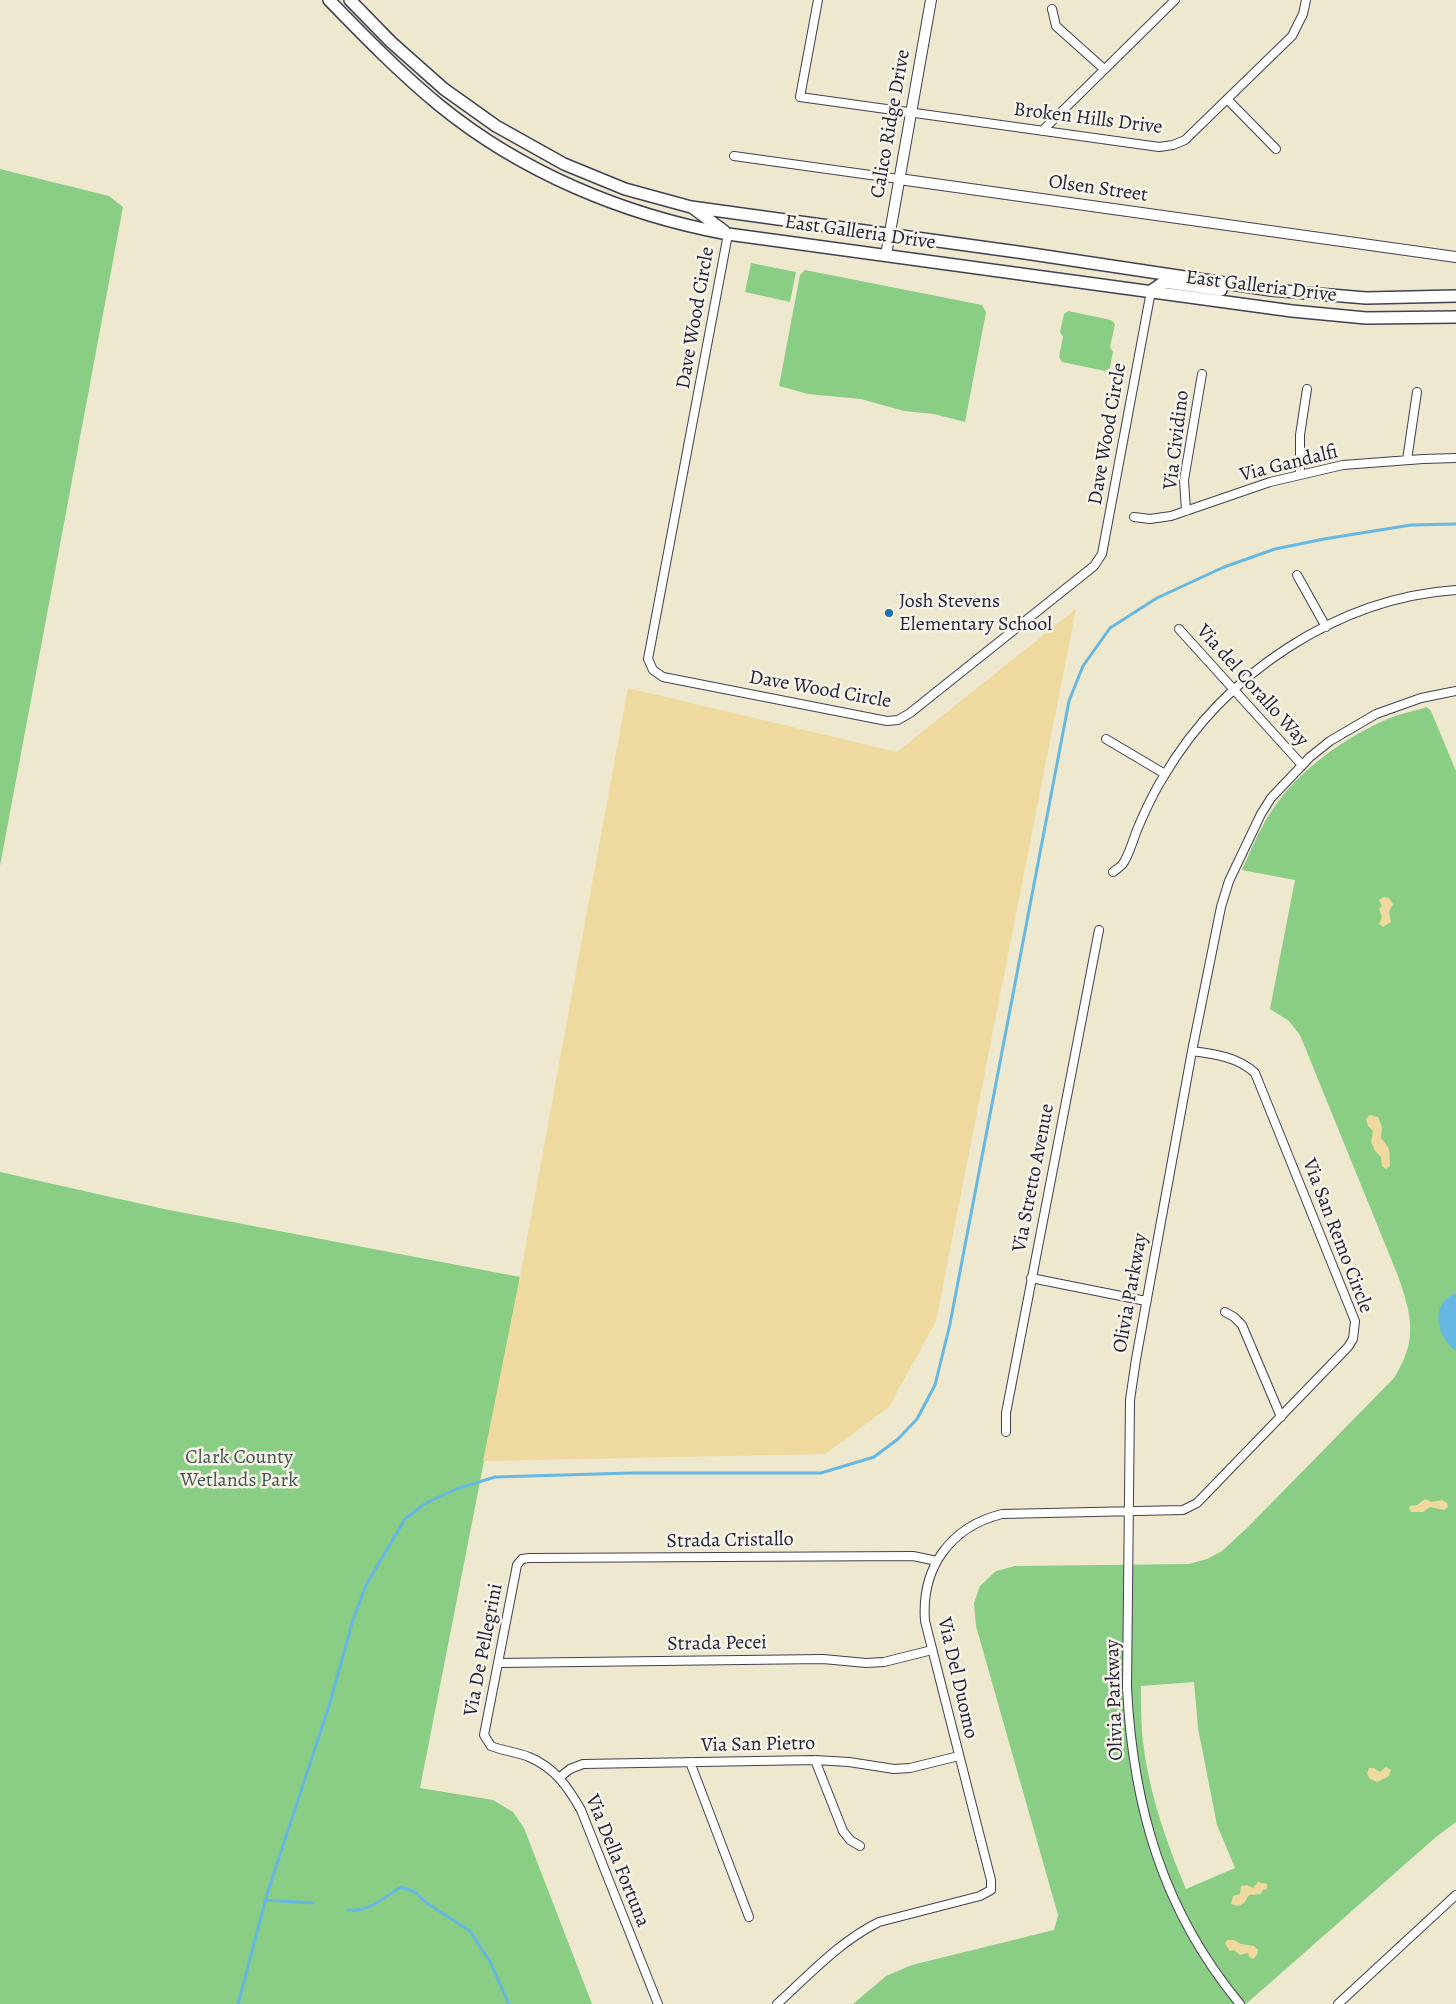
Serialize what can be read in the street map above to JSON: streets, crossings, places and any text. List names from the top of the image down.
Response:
{
  "streets": {
    "main road": ["East Galleria Drive"],
    "street": [
      "Broken Hills Drive",
      "Calico Ridge Drive",
      "Olsen Street",
      "Dave Wood Circle",
      "Via Cividino",
      "Via Gandalfi",
      "Via del Corallo Way",
      "Via Stretto Avenue",
      "Via San Remo Circle",
      "Olivia Parkway",
      "Strada Cristallo",
      "Strada Pecei",
      "Via De Pellegrini",
      "Via Del Duomo",
      "Via San Pietro",
      "Via Della Fortuna"
    ]
  },
  "crossings": [
    ["Broken Hills Drive", "Calico Ridge Drive"],
    ["Calico Ridge Drive", "Olsen Street"],
    ["Calico Ridge Drive", "East Galleria Drive"],
    ["East Galleria Drive", "Dave Wood Circle"],
    ["Via Cividino", "Via Gandalfi"],
    ["Via del Corallo Way", "Olivia Parkway"],
    ["Via San Remo Circle", "Olivia Parkway"],
    ["Via San Remo Circle", "Via Del Duomo"],
    ["Olivia Parkway", "Via Del Duomo"],
    ["Strada Cristallo", "Via De Pellegrini"],
    ["Strada Cristallo", "Via Del Duomo"],
    ["Strada Pecei", "Via De Pellegrini"],
    ["Strada Pecei", "Via Del Duomo"],
    ["Via De Pellegrini", "Via Della Fortuna"],
    ["Via Del Duomo", "Via San Pietro"],
    ["Via San Pietro", "Via Della Fortuna"]
  ],
  "parks": ["Clark County Wetlands Park"],
  "places": ["Josh Stevens Elementary School"]
}
